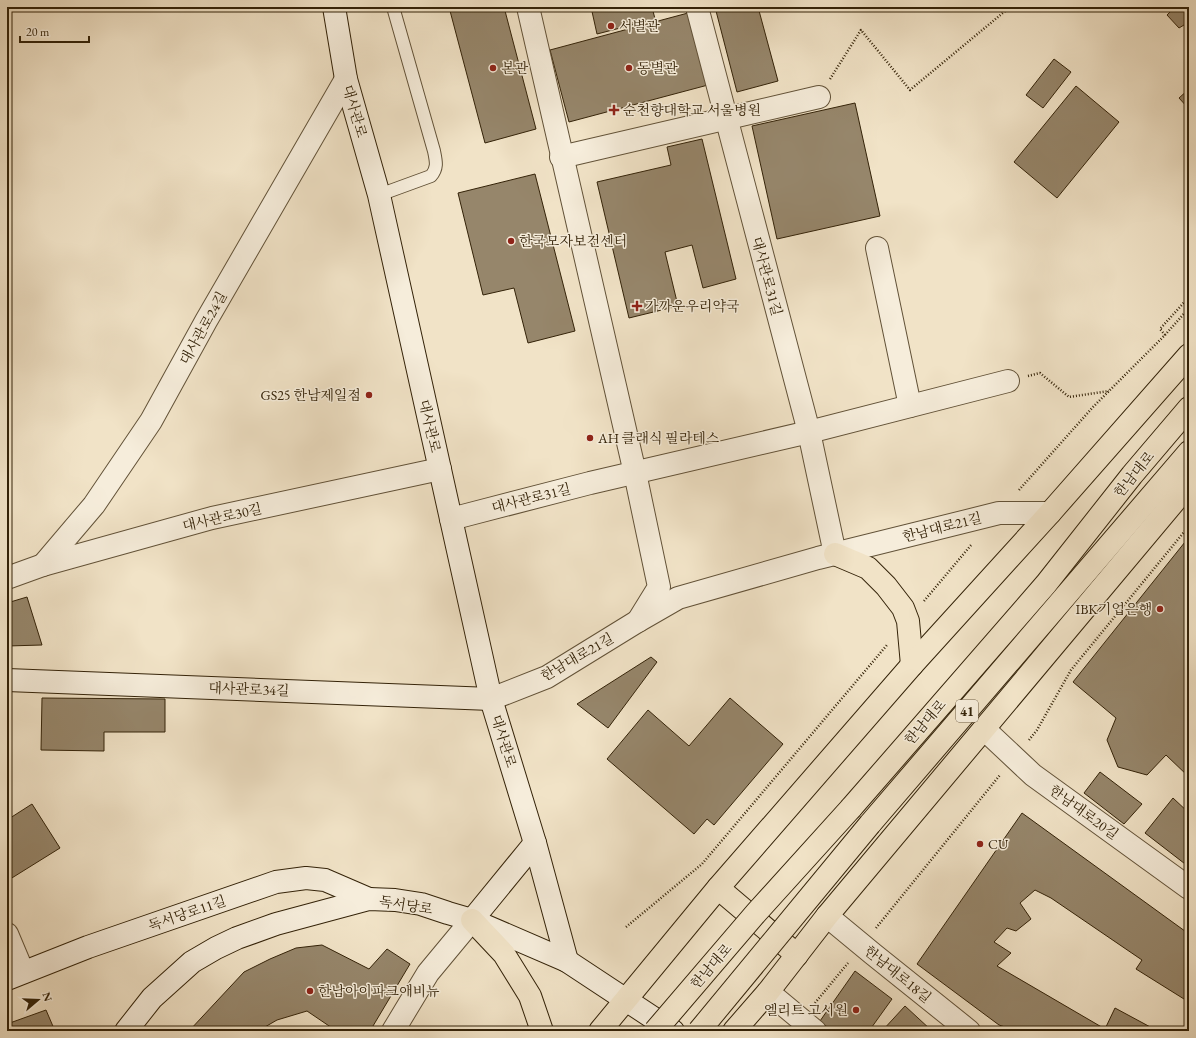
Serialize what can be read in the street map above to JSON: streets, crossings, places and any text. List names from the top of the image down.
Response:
{
  "streets": {
    "main road": ["한남대로", "41"],
    "street": [
      "대사관로",
      "대사관로31길",
      "대사관로24길",
      "대사관로30길",
      "한남대로21길",
      "대사관로34길",
      "한남대로20길",
      "독서당로",
      "독서당로11길",
      "한남대로18길"
    ]
  },
  "crossings": [
    ["대사관로", "대사관로31길"],
    ["대사관로", "대사관로24길"],
    ["대사관로", "대사관로30길"],
    ["대사관로", "한남대로21길"],
    ["대사관로", "대사관로34길"],
    ["대사관로", "독서당로"],
    ["대사관로31길", "한남대로21길"],
    ["대사관로24길", "대사관로30길"],
    ["한남대로21길", "대사관로34길"],
    ["독서당로", "독서당로11길"]
  ],
  "places": {
    "other": [
      "서별관",
      "본관",
      "동별관",
      "한국모자보건센터",
      "GS25 한남제일점",
      "AH 클래식 필라테스",
      "IBK기업은행",
      "CU",
      "한남아이파크애비뉴",
      "엘리트 고시원"
    ],
    "health": ["순천향대학교 서울병원", "가까운우리약국"]
  },
  "scale_bar": "20 m",
  "north": "right"
}
